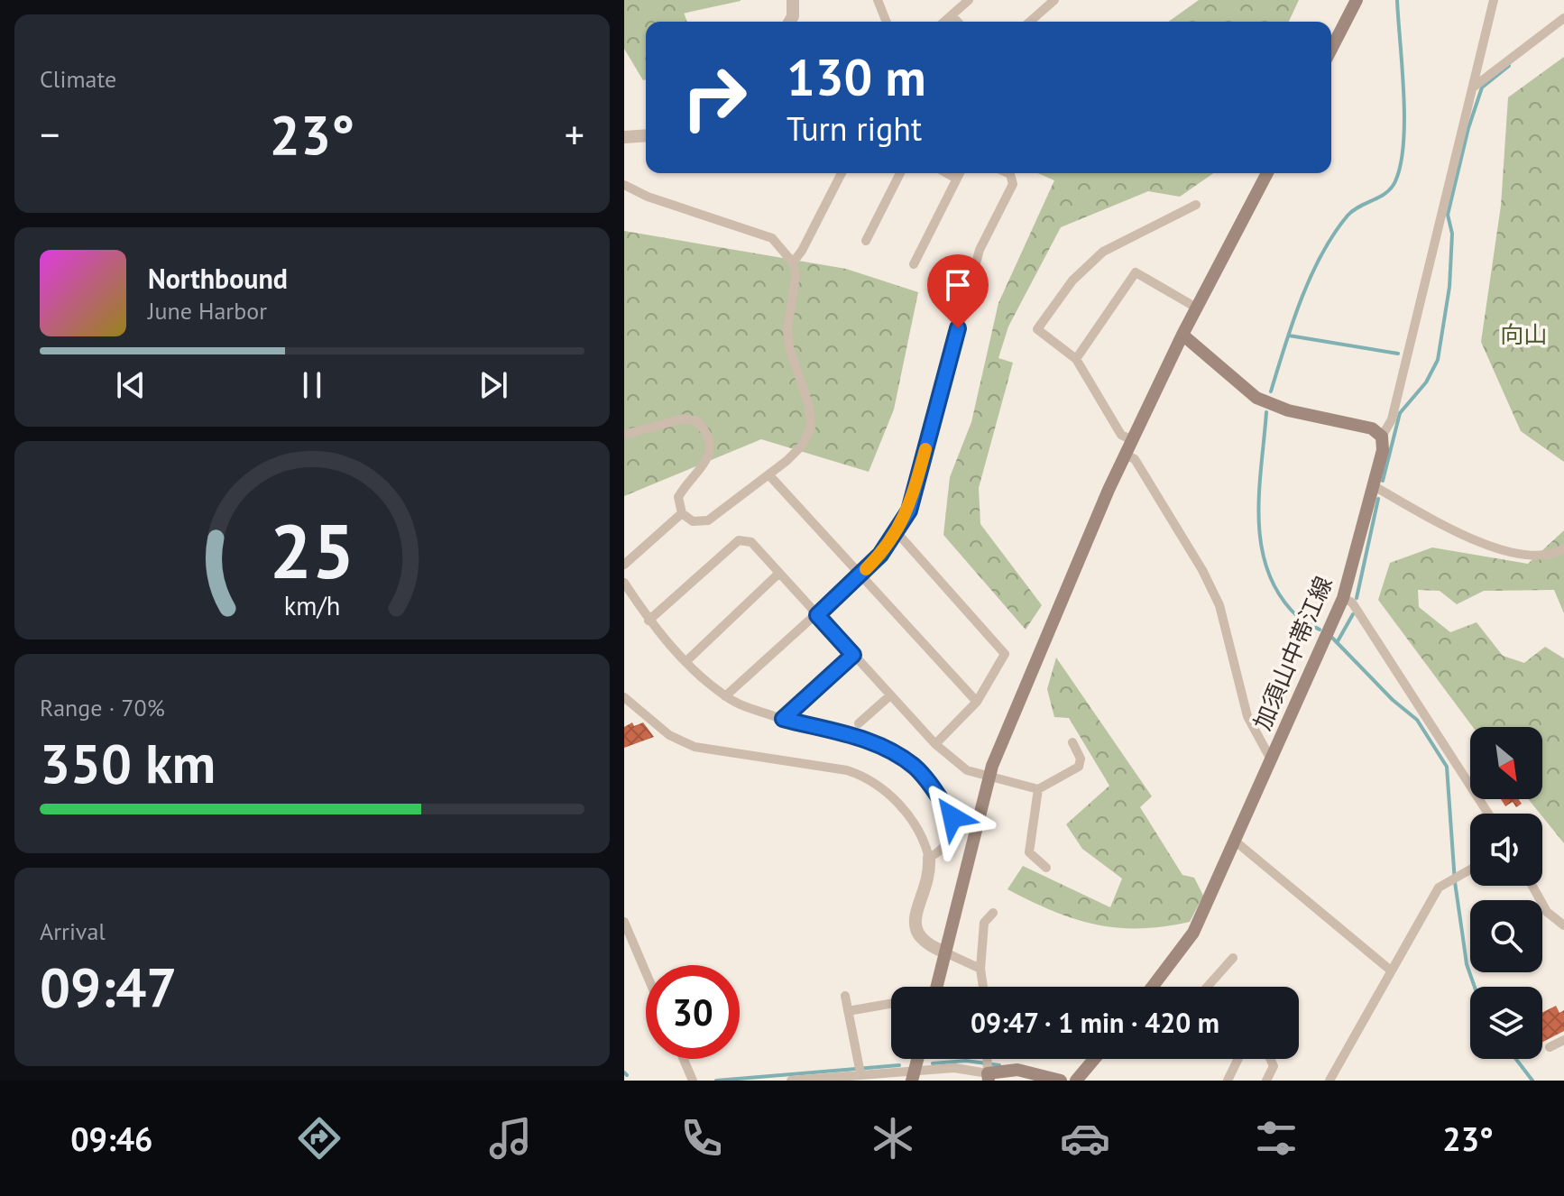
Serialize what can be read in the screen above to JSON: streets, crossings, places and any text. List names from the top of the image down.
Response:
{
  "streets": {
    "main road": ["加須山中帯江線"]
  },
  "parks": ["向山"],
  "north": "bottom right",
  "page": {
    "tile": [
      "Climate",
      ["Range · 70%", "350 km"],
      ["Arrival", "09:47"]
    ],
    "turn": ["130 m", "Turn right"],
    "heat": ["−", "23°", "+"],
    "song": ["Northbound", "June Harbor"],
    "limit": "30",
    "trip": "09:47 · 1 min · 420 m",
    "tabs": ["09:46", "23°"],
    "gauge": ["25", "km/h"]
  }
}
